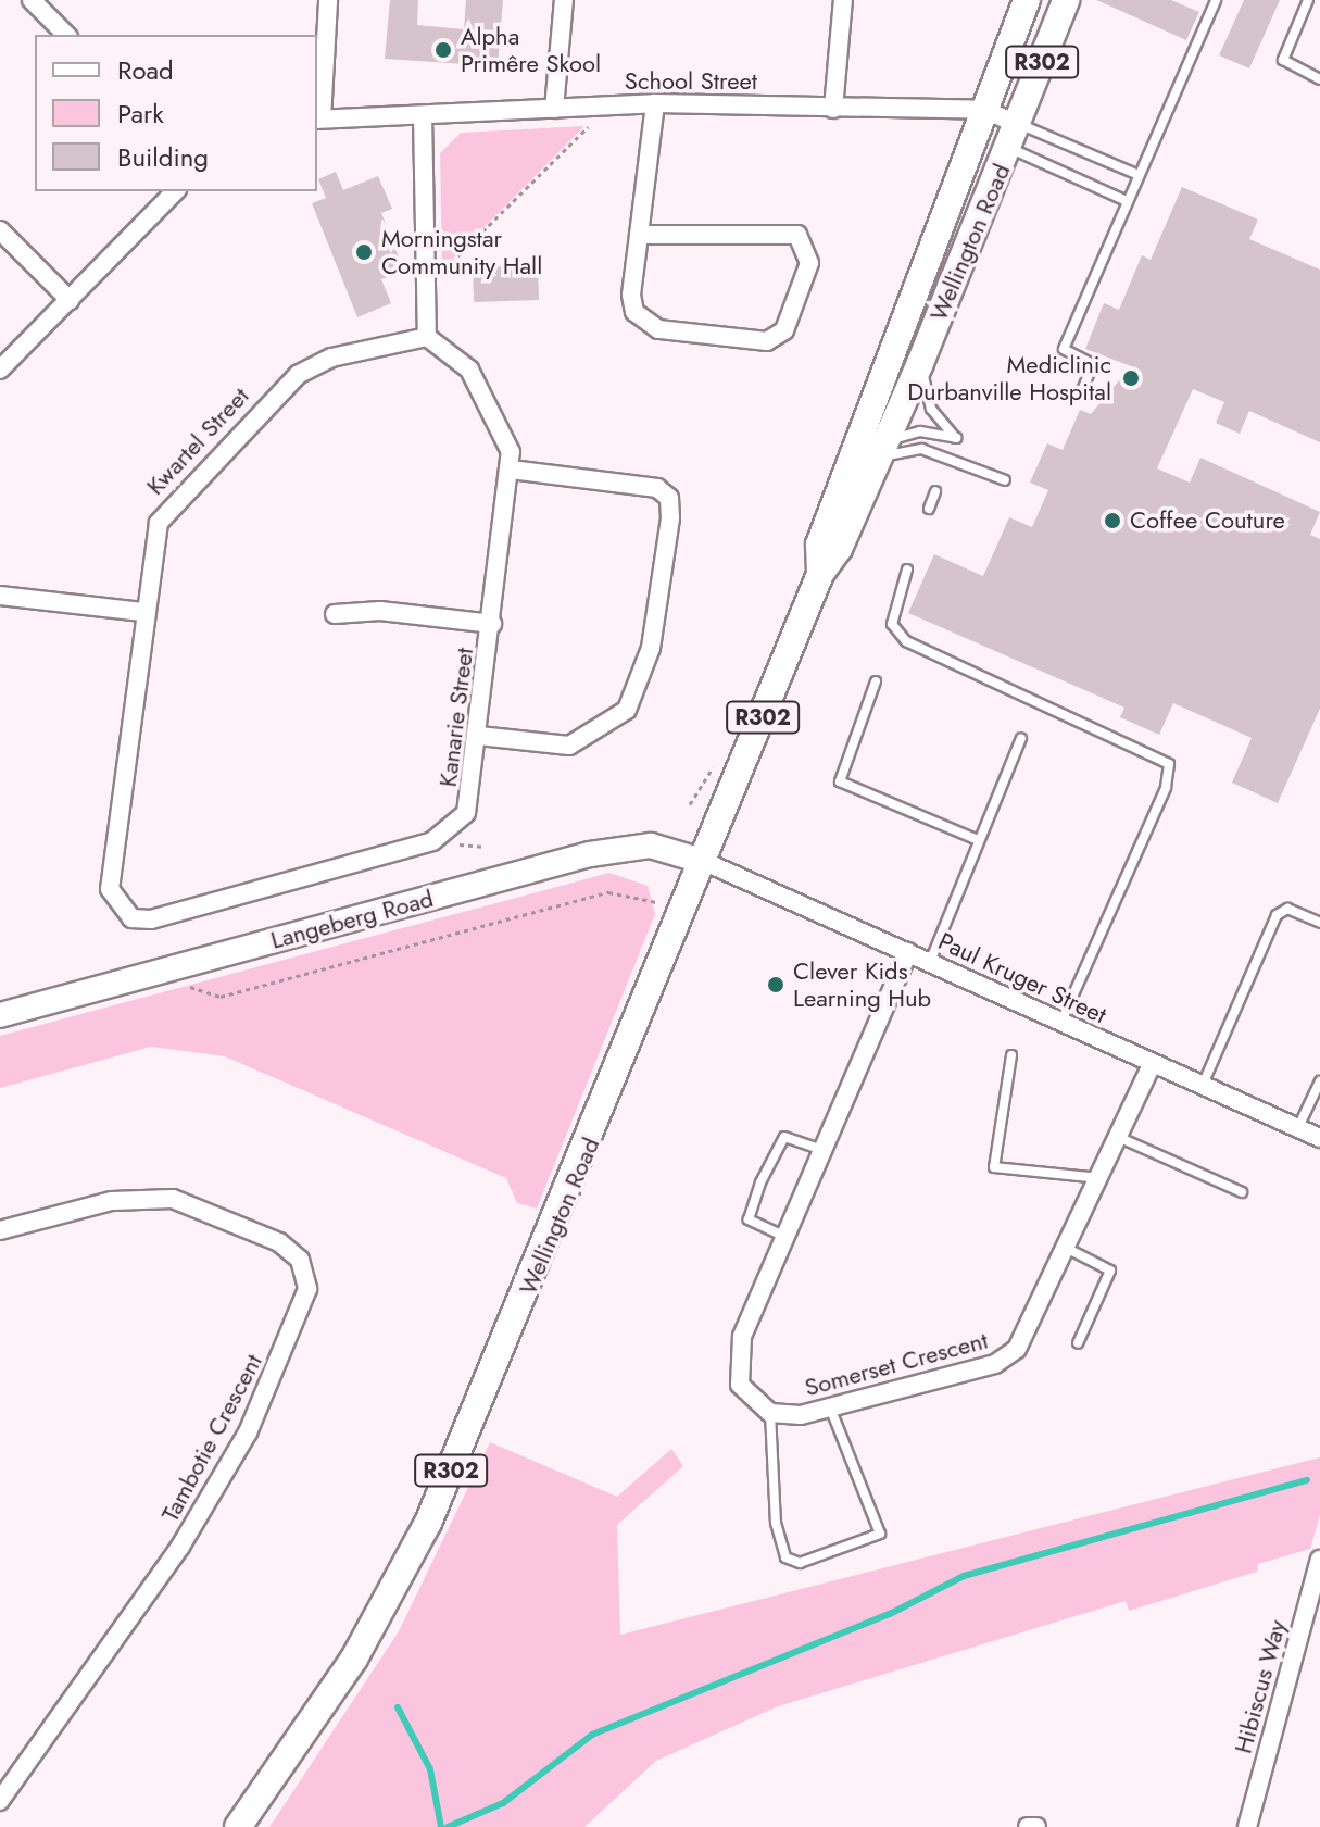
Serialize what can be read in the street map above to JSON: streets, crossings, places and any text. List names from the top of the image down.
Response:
{
  "streets": {
    "main road": ["R302", "Wellington Road", "Langeberg Road"],
    "street": [
      "School Street",
      "Kwartel Street",
      "Kanarie Street",
      "Paul Kruger Street",
      "Somerset Crescent",
      "Tambotie Crescent",
      "Hibiscus Way"
    ]
  },
  "crossings": [
    ["School Street", "Wellington Road"],
    ["Wellington Road", "Langeberg Road"],
    ["Wellington Road", "Paul Kruger Street"],
    ["Kwartel Street", "Kanarie Street"],
    ["Langeberg Road", "Paul Kruger Street"],
    ["Paul Kruger Street", "Somerset Crescent"]
  ],
  "places": [
    "Alpha Primêre Skool",
    "Morningstar Community Hall",
    "Mediclinic Durbanville Hospital",
    "Coffee Couture",
    "Clever Kids Learning Hub"
  ],
  "legend": ["Road", "Park", "Building"]
}
